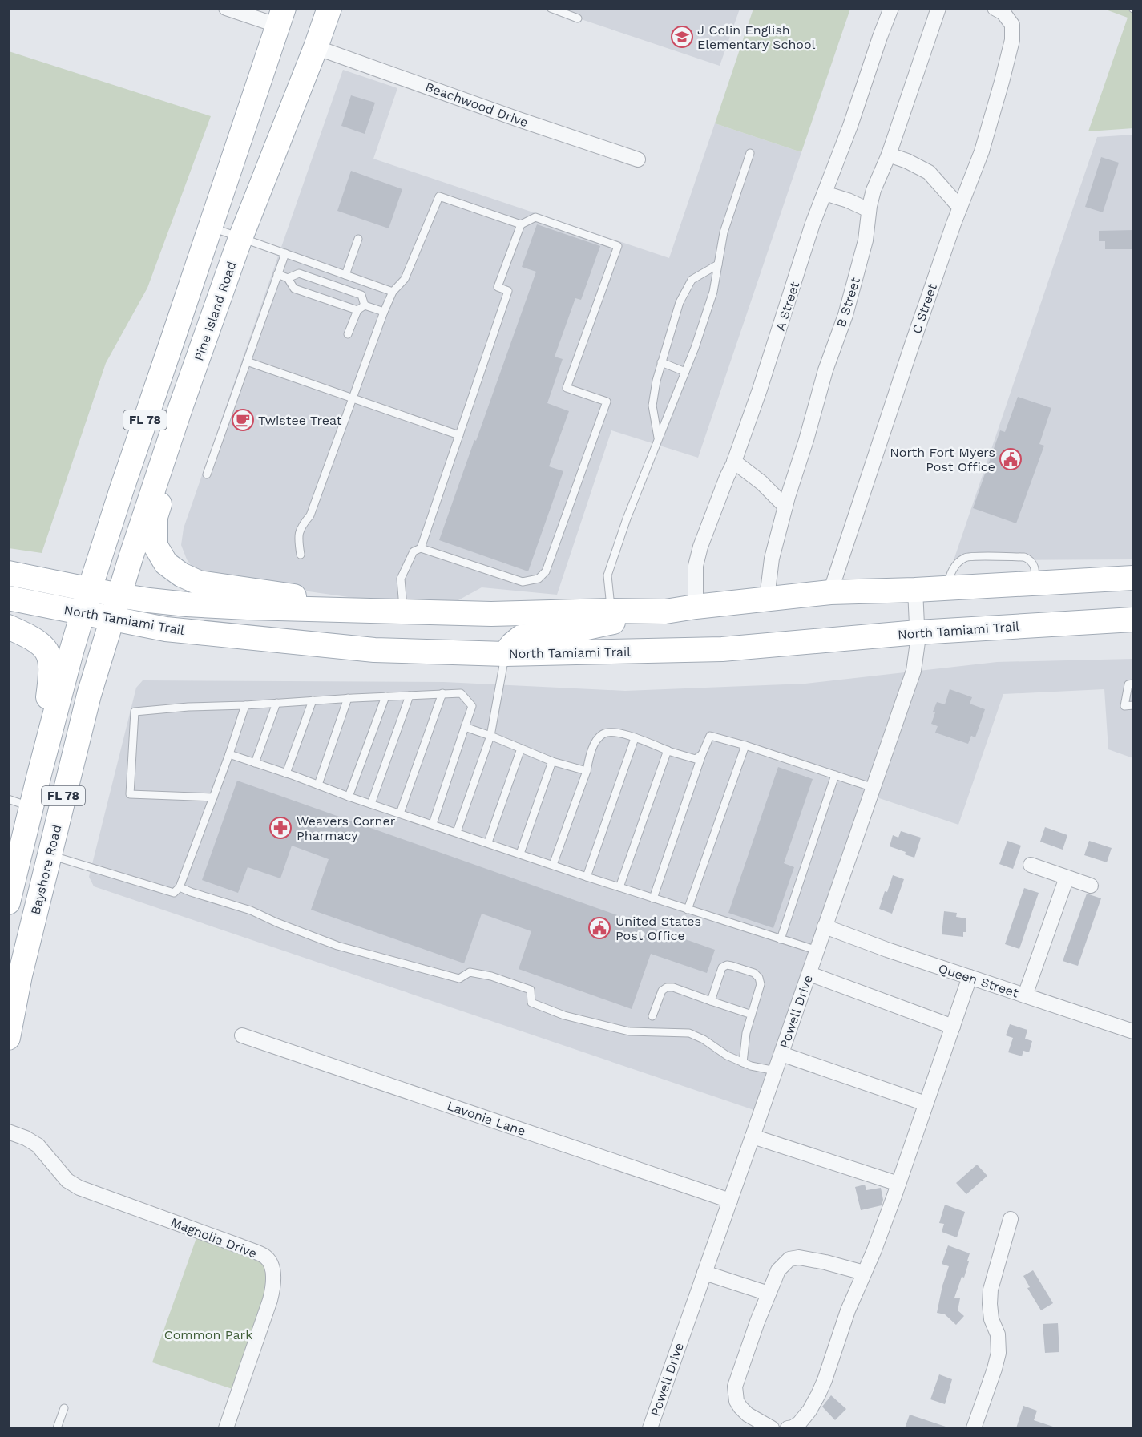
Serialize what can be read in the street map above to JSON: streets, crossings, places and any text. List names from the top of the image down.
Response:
{
  "streets": {
    "main road": [
      "Pine Island Road",
      "FL 78",
      "North Tamiami Trail",
      "Bayshore Road"
    ],
    "street": [
      "Beachwood Drive",
      "B Street",
      "A Street",
      "C Street",
      "Queen Street",
      "Powell Drive",
      "Lavonia Lane",
      "Magnolia Drive"
    ]
  },
  "crossings": [
    ["Beachwood Drive", "Pine Island Road"],
    ["B Street", "North Tamiami Trail"],
    ["A Street", "North Tamiami Trail"],
    ["C Street", "North Tamiami Trail"],
    ["Pine Island Road", "North Tamiami Trail"],
    ["Pine Island Road", "Bayshore Road"],
    ["FL 78", "North Tamiami Trail"],
    ["North Tamiami Trail", "Bayshore Road"],
    ["North Tamiami Trail", "Powell Drive"],
    ["Queen Street", "Powell Drive"],
    ["Powell Drive", "Lavonia Lane"]
  ],
  "parks": ["Common Park"],
  "places": {
    "school or university": ["J Colin English Elementary School"],
    "cafe": ["Twistee Treat"],
    "public building": ["North Fort Myers Post Office", "United States Post Office"],
    "pharmacy": ["Weavers Corner Pharmacy"]
  }
}
